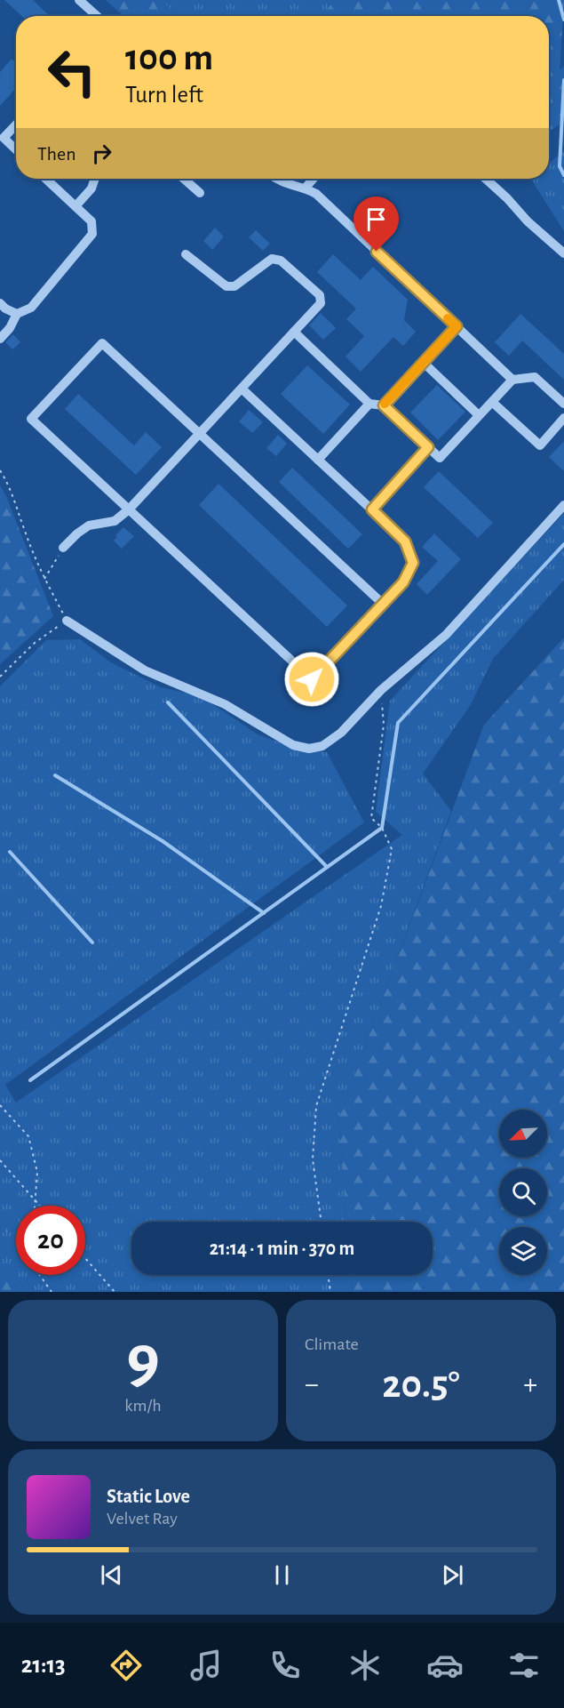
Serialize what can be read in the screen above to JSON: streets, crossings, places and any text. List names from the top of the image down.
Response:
{
  "north": "bottom left",
  "page": {
    "turn": ["100 m", "Turn left"],
    "then": "Then",
    "limit": "20",
    "trip": "21:14 · 1 min · 370 m",
    "tile": [
      ["9", "km/h"],
      "Climate"
    ],
    "heat": ["−", "20.5°", "+"],
    "song": ["Static Love", "Velvet Ray"],
    "tabs": "21:13"
  }
}
